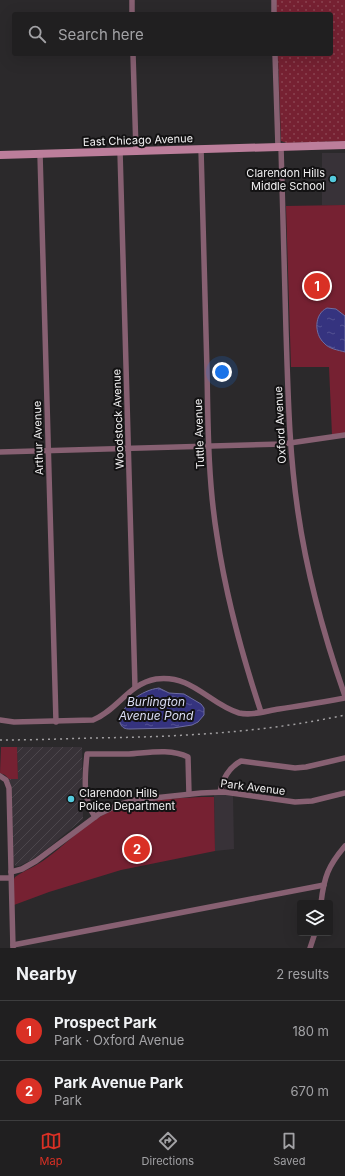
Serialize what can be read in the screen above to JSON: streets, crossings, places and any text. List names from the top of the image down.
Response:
{
  "streets": {
    "main road": ["East Chicago Avenue"],
    "street": [
      "Woodstock Avenue",
      "Oxford Avenue",
      "Tuttle Avenue",
      "Arthur Avenue",
      "Park Avenue"
    ]
  },
  "crossings": [
    ["East Chicago Avenue", "Woodstock Avenue"],
    ["East Chicago Avenue", "Oxford Avenue"],
    ["East Chicago Avenue", "Tuttle Avenue"],
    ["East Chicago Avenue", "Arthur Avenue"]
  ],
  "water": ["Burlington Avenue Pond"],
  "places": ["Clarendon Hills Middle School", "Clarendon Hills Police Department"],
  "page": {
    "search": "Search here",
    "pins": ["1", "2"],
    "heading": ["Nearby", "2 results"],
    "list": [
      {
        "mark": "1",
        "name": "Prospect Park",
        "note": "Park · Oxford Avenue",
        "value": "180 m"
      },
      {
        "mark": "2",
        "name": "Park Avenue Park",
        "note": "Park",
        "value": "670 m"
      }
    ],
    "nav": ["Map", "Directions", "Saved"]
  }
}
